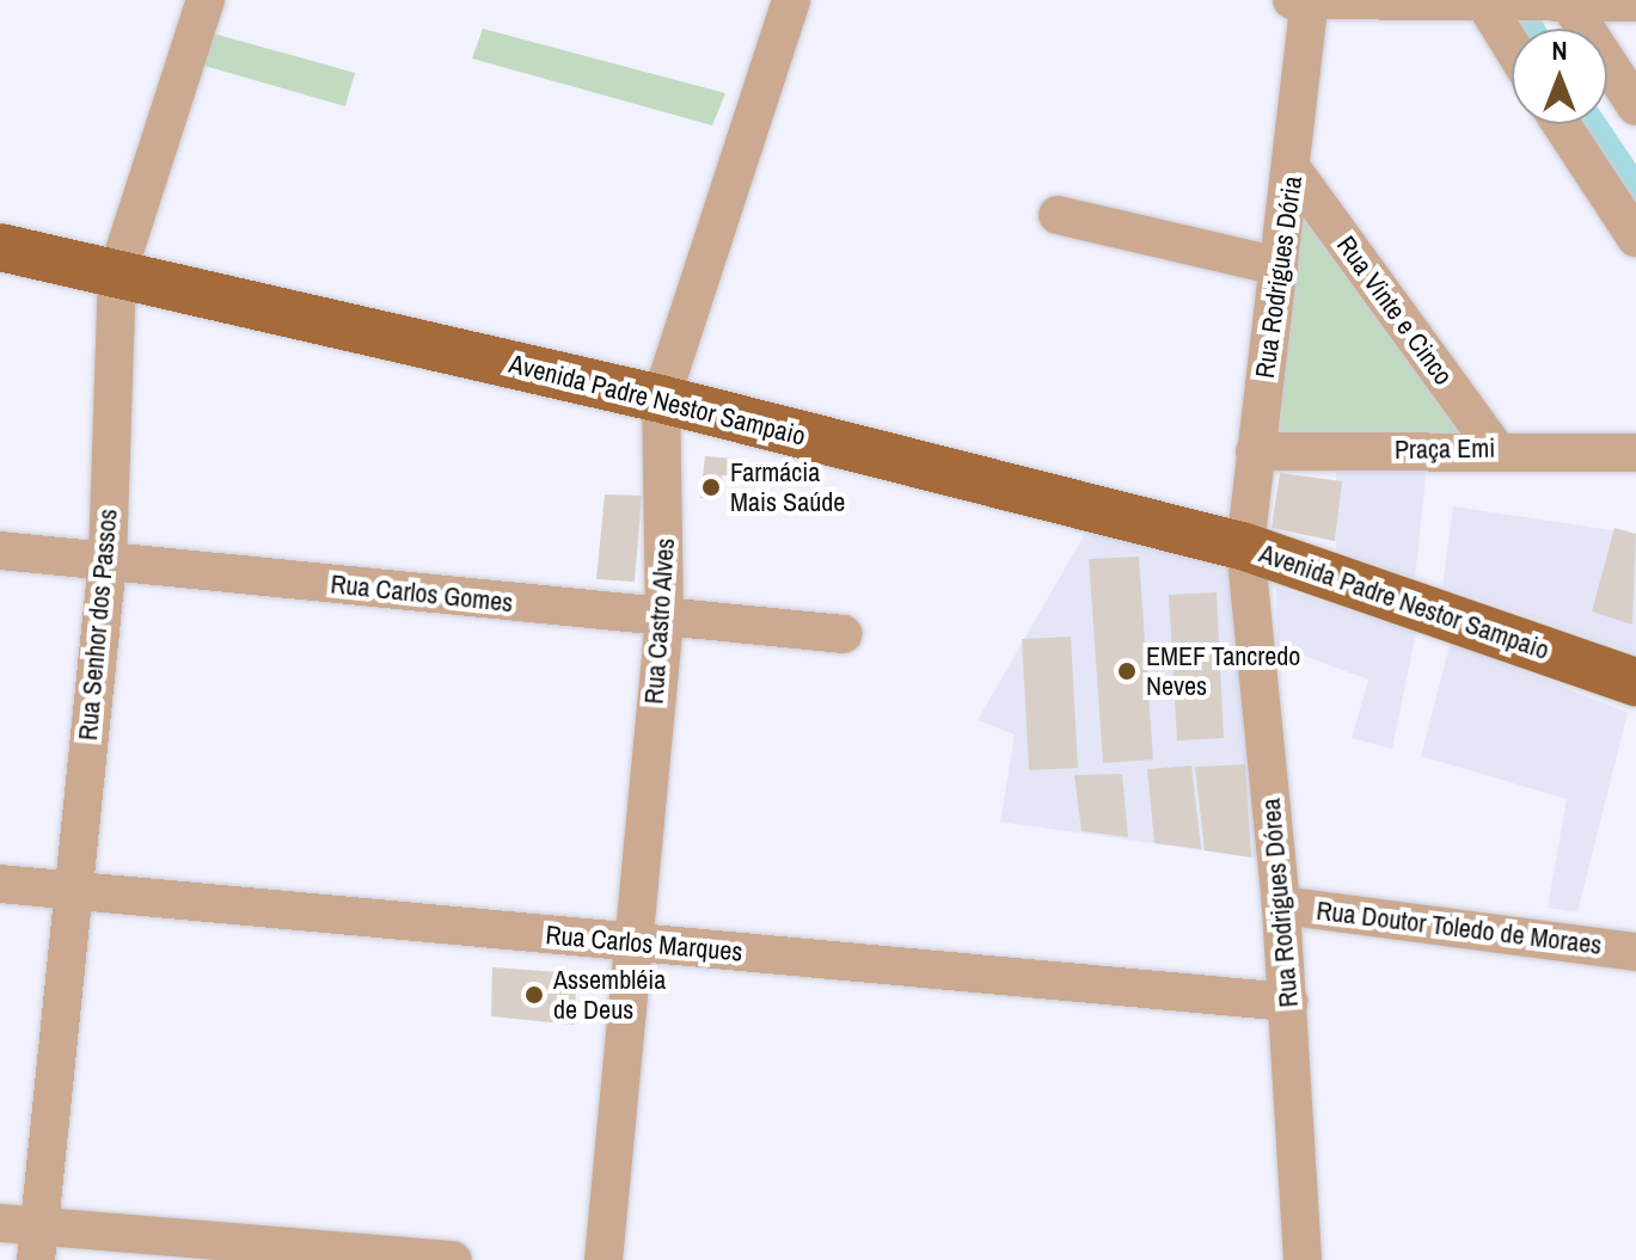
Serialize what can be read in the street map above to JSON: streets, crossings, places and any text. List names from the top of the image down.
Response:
{
  "streets": {
    "main road": ["Avenida Padre Nestor Sampaio"],
    "street": [
      "Rua Rodrigues Dória",
      "Rua Vinte e Cinco",
      "Praça Emi",
      "Rua Carlos Gomes",
      "Rua Castro Alves",
      "Rua Senhor dos Passos",
      "Rua Rodrigues Dórea",
      "Rua Doutor Toledo de Moraes",
      "Rua Carlos Marques"
    ]
  },
  "crossings": [
    ["Rua Rodrigues Dória", "Rua Vinte e Cinco"],
    ["Rua Rodrigues Dória", "Avenida Padre Nestor Sampaio"],
    ["Rua Rodrigues Dória", "Praça Emi"],
    ["Rua Rodrigues Dória", "Rua Rodrigues Dórea"],
    ["Rua Vinte e Cinco", "Praça Emi"],
    ["Avenida Padre Nestor Sampaio", "Rua Castro Alves"],
    ["Avenida Padre Nestor Sampaio", "Rua Senhor dos Passos"],
    ["Avenida Padre Nestor Sampaio", "Rua Rodrigues Dórea"],
    ["Rua Carlos Gomes", "Rua Castro Alves"],
    ["Rua Carlos Gomes", "Rua Senhor dos Passos"],
    ["Rua Castro Alves", "Rua Carlos Marques"],
    ["Rua Senhor dos Passos", "Rua Carlos Marques"],
    ["Rua Rodrigues Dórea", "Rua Doutor Toledo de Moraes"],
    ["Rua Rodrigues Dórea", "Rua Carlos Marques"]
  ],
  "places": ["Farmácia Mais Saúde", "EMEF Tancredo Neves", "Assembléia de Deus"],
  "north": "top"
}
